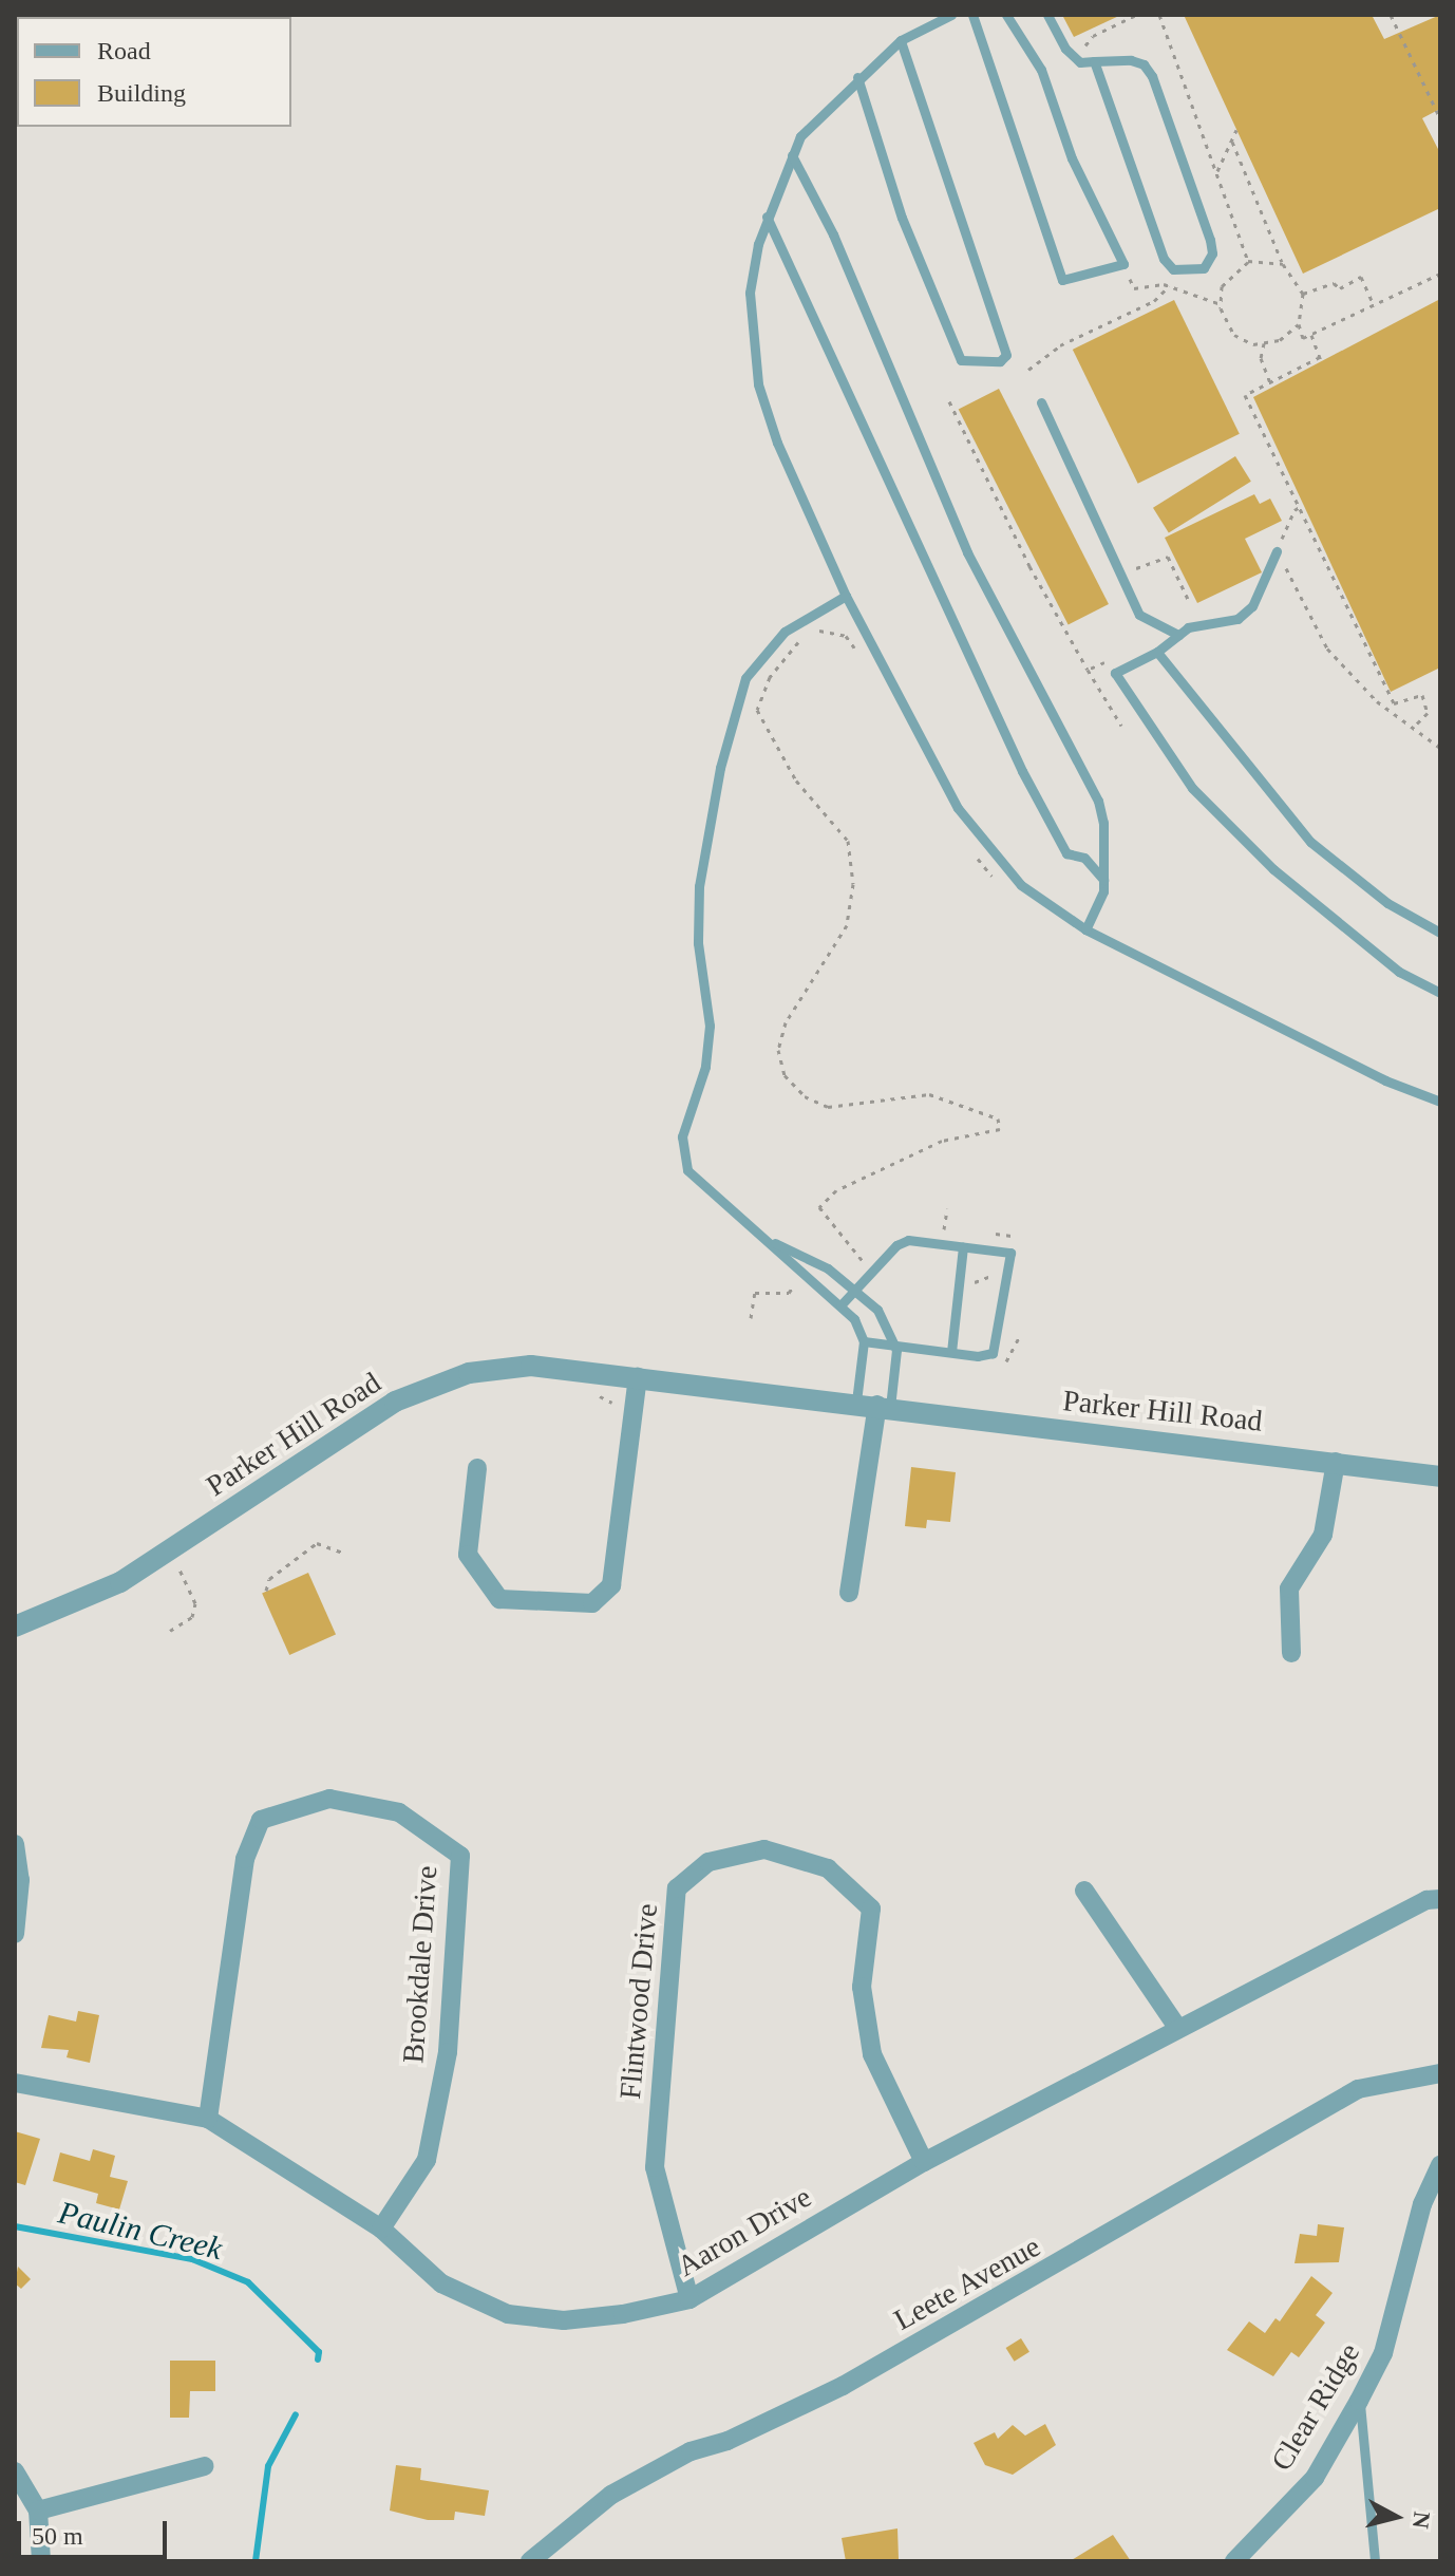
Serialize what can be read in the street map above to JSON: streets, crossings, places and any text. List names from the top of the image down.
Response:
{
  "streets": {
    "street": [
      "Parker Hill Road",
      "Brookdale Drive",
      "Flintwood Drive",
      "Aaron Drive",
      "Leete Avenue",
      "Clear Ridge"
    ]
  },
  "crossings": [
    ["Brookdale Drive", "Aaron Drive"],
    ["Flintwood Drive", "Aaron Drive"]
  ],
  "water": ["Paulin Creek"],
  "legend": ["Road", "Building"],
  "scale_bar": "50 m",
  "north": "right"
}
